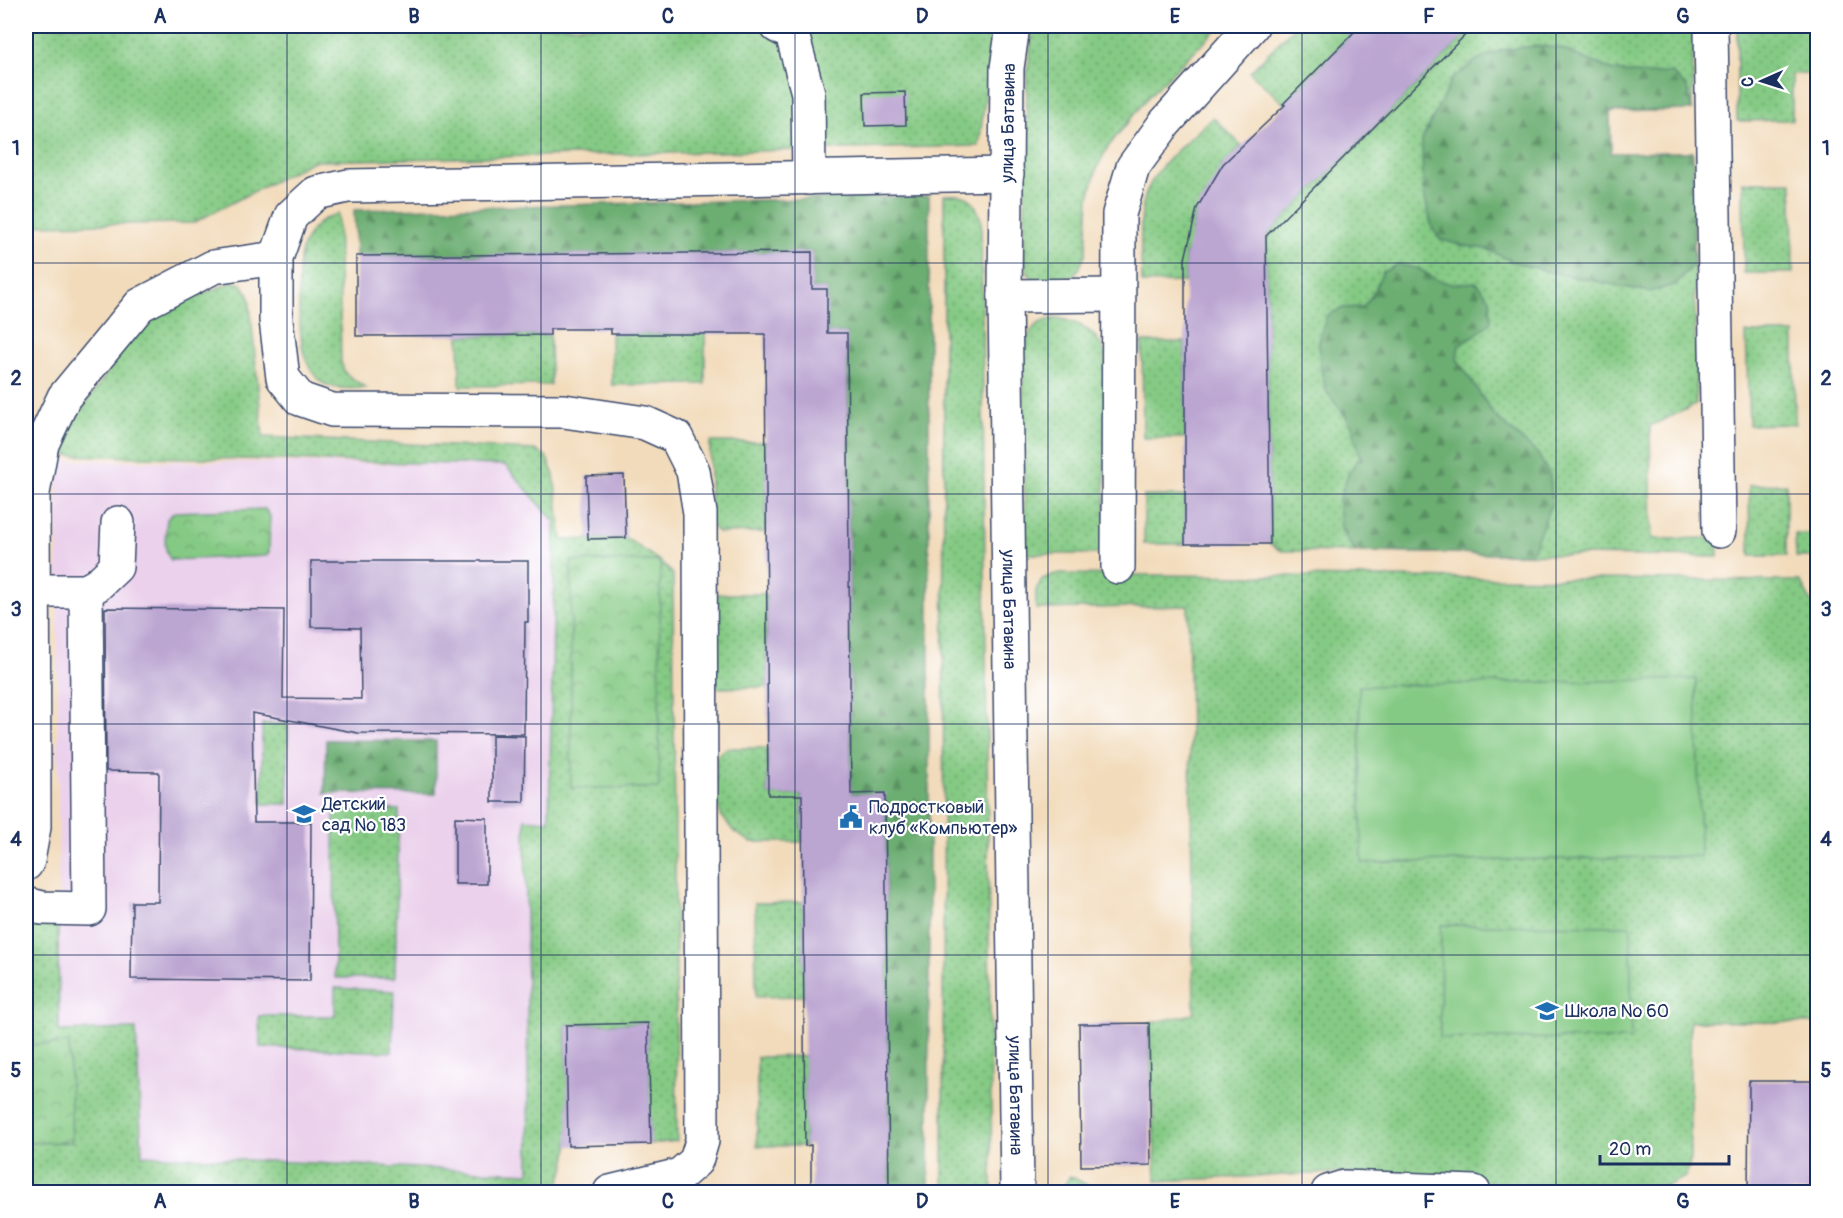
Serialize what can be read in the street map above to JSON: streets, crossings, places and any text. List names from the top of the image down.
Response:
{
  "streets": {
    "street": ["улица Батавина"]
  },
  "places": {
    "school or university": ["Детский сад № 183", "Школа № 60"],
    "public building": ["Подростковый клуб «Компьютер»"]
  },
  "scale_bar": "20 m",
  "north": "left",
  "grid": {
    "columns": [
      "A",
      "B",
      "C",
      "D",
      "E",
      "F",
      "G"
    ],
    "rows": [
      "1",
      "2",
      "3",
      "4",
      "5"
    ]
  }
}
